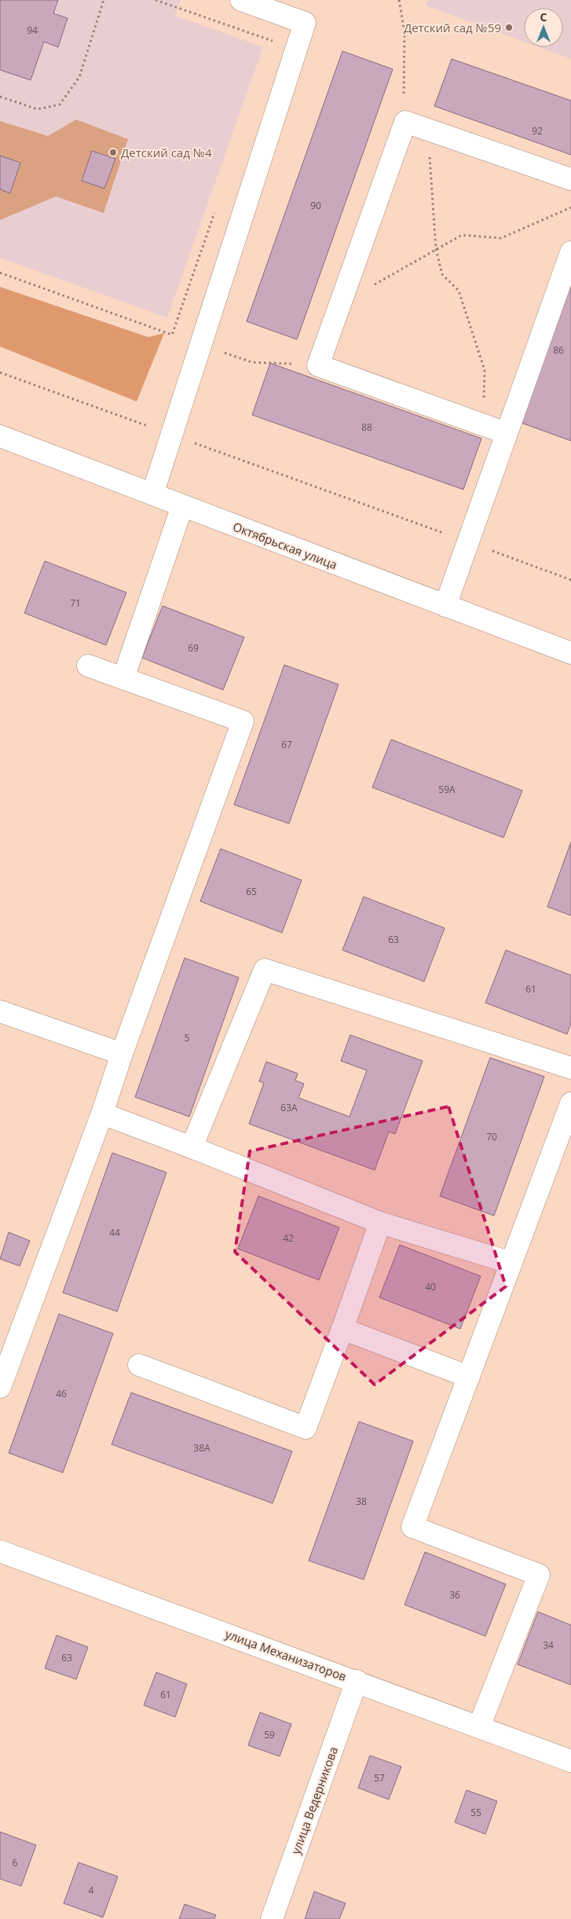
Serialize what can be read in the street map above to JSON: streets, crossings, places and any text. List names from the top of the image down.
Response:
{
  "streets": {
    "street": ["Октябрьская улица", "улица Механизаторов", "улица Ведерникова"]
  },
  "crossings": [
    ["улица Механизаторов", "улица Ведерникова"]
  ],
  "places": ["Детский сад №59", "Детский сад №4"],
  "house_numbers": [
    "94",
    "92",
    "90",
    "86",
    "88",
    "71",
    "69",
    "67",
    "59А",
    "65",
    "63",
    "61",
    "5",
    "63А",
    "70",
    "44",
    "42",
    "40",
    "46",
    "38А",
    "38",
    "36",
    "34",
    "63",
    "61",
    "59",
    "57",
    "55",
    "6",
    "4"
  ],
  "north": "top"
}
